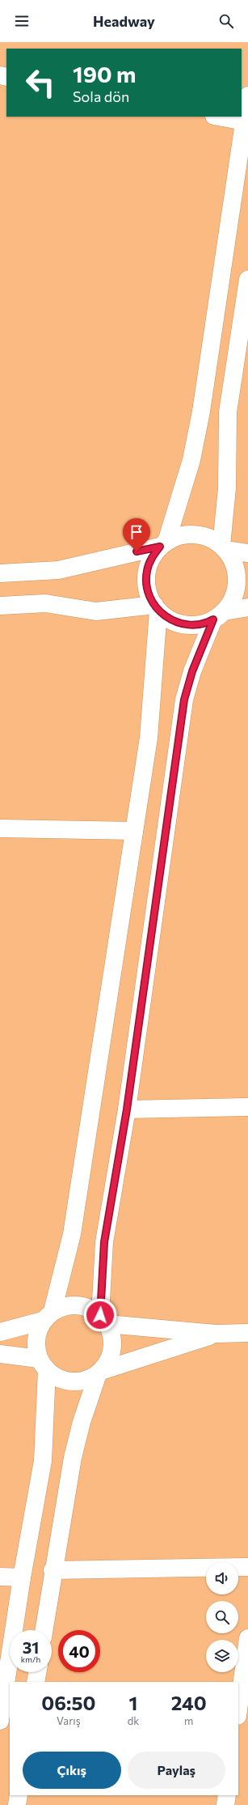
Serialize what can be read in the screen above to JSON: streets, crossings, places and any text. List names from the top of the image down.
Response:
{
  "page": {
    "header": "Headway",
    "turn": ["190 m", "Sola dön"],
    "speed": "31 km/h",
    "limit": "40",
    "eta": [
      "06:50",
      "Varış",
      "1",
      "dk",
      "240",
      "m"
    ],
    "buttons": ["Çıkış", "Paylaş"]
  }
}
